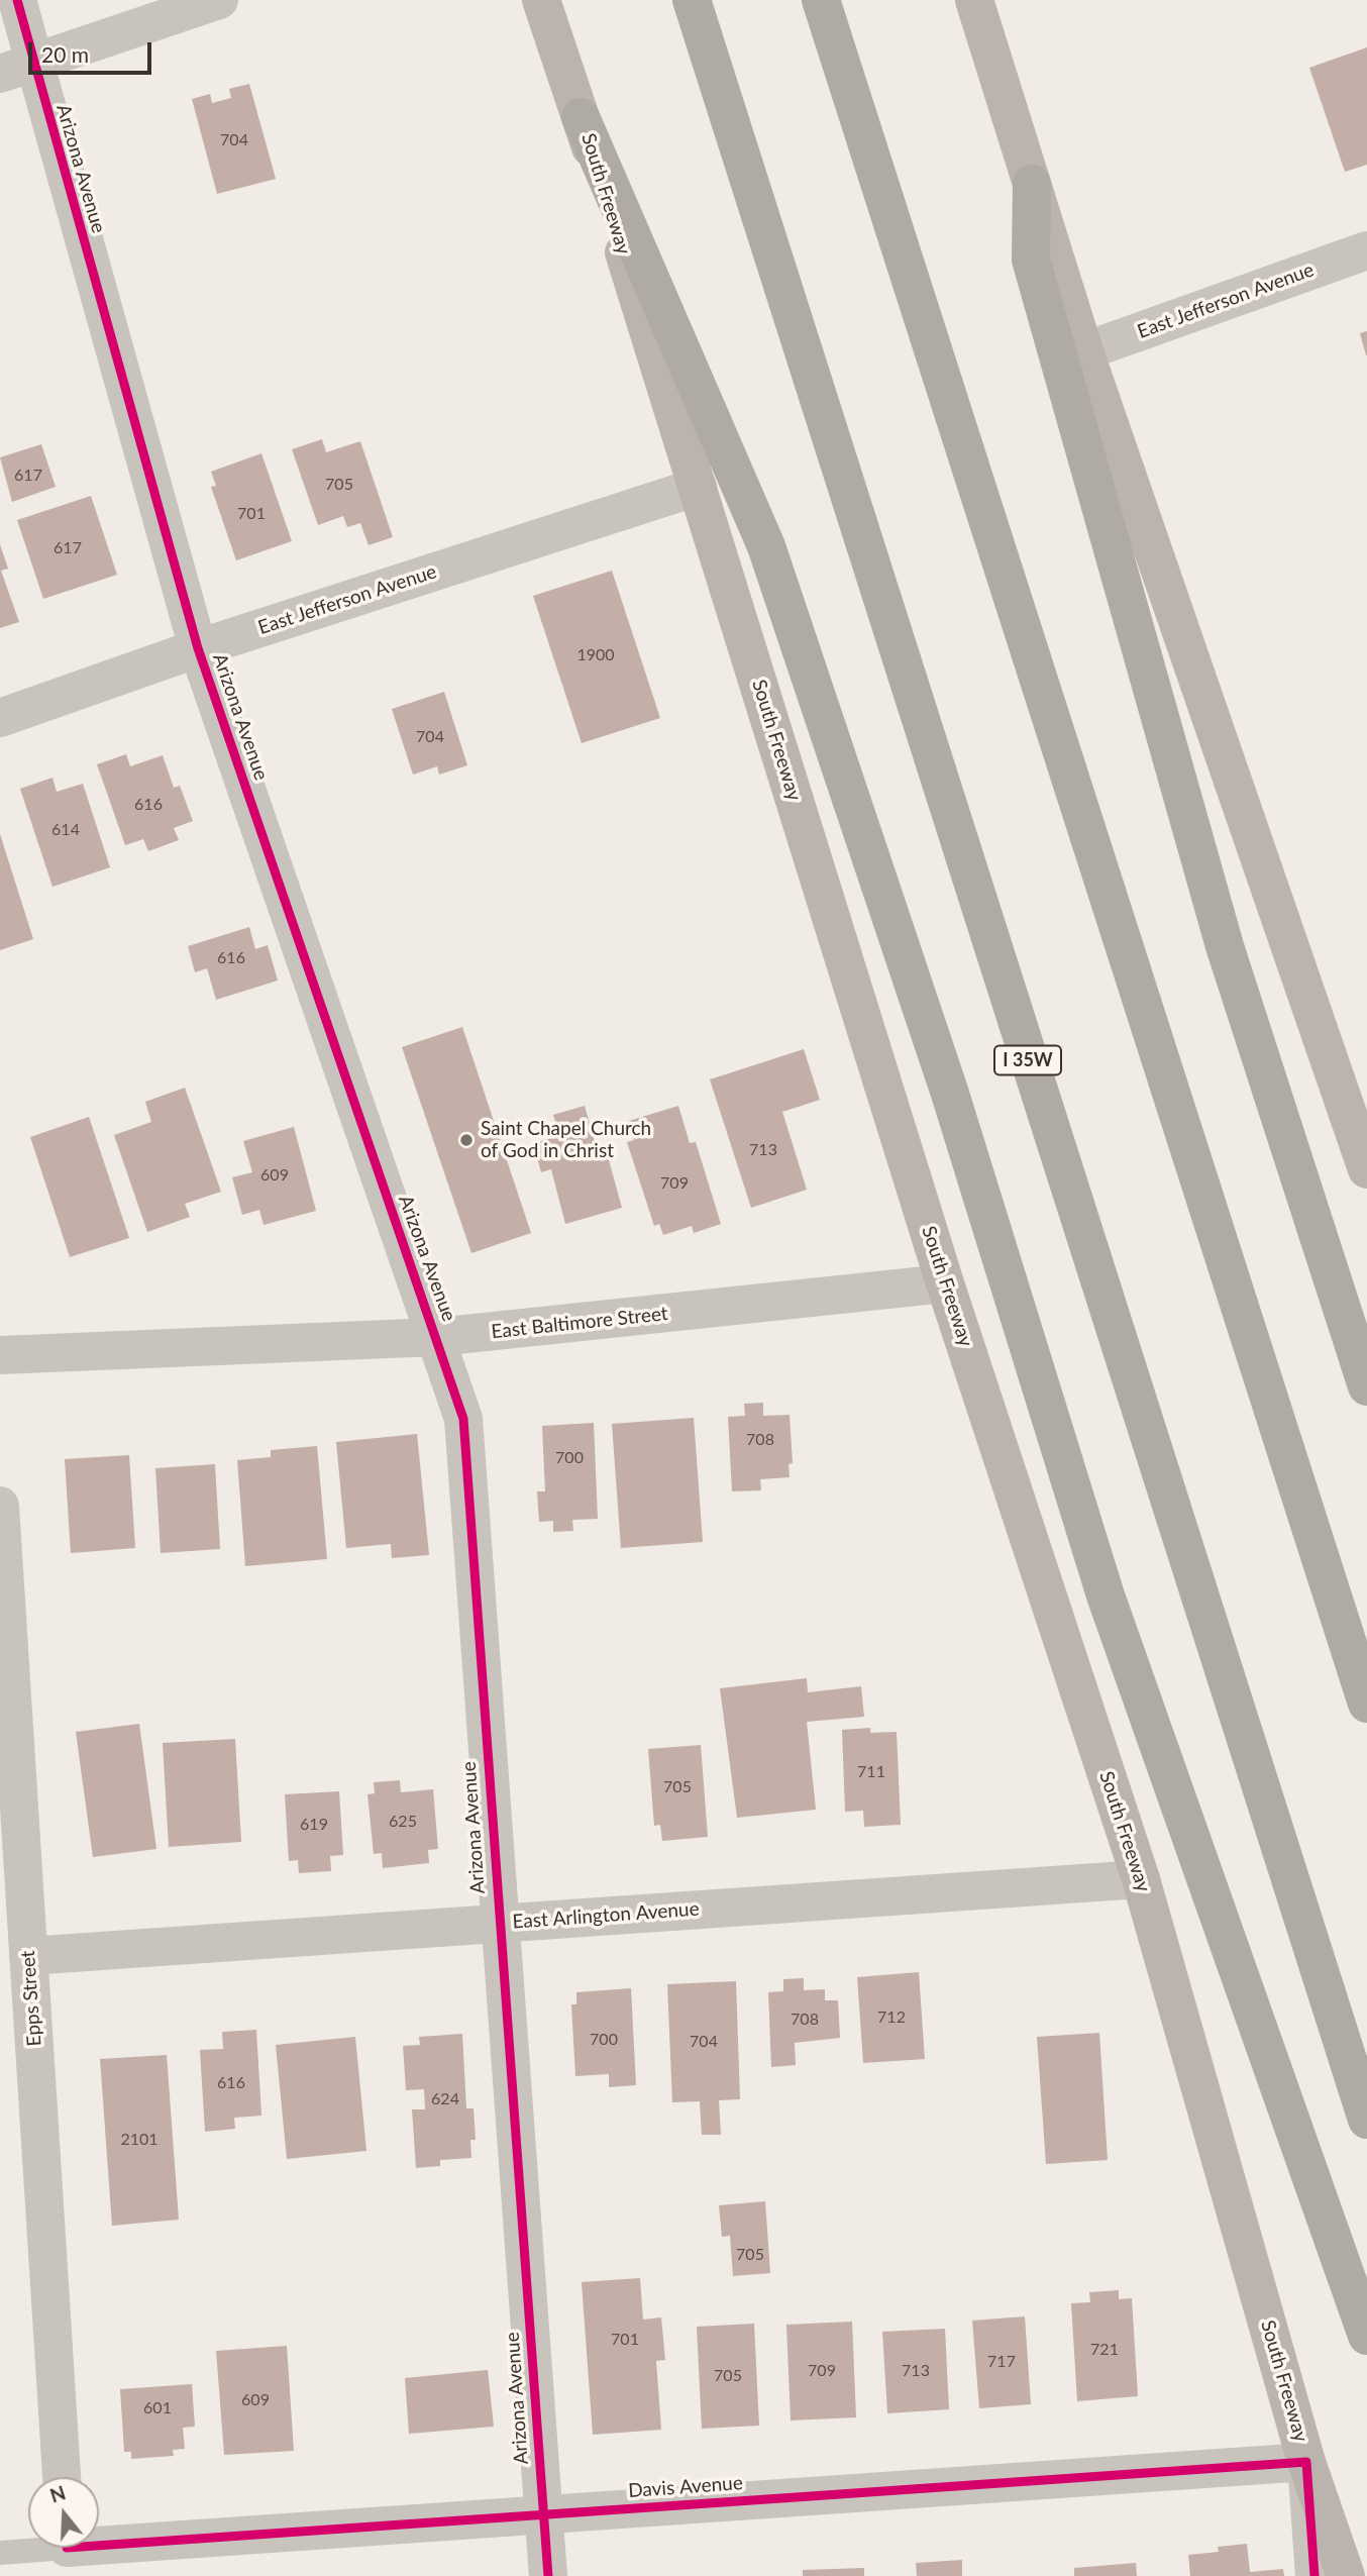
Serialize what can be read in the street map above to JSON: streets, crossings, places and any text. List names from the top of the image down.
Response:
{
  "streets": {
    "highway": ["I 35W"],
    "main road": ["South Freeway"],
    "street": [
      "Arizona Avenue",
      "East Jefferson Avenue",
      "East Baltimore Street",
      "East Arlington Avenue",
      "Epps Street",
      "Davis Avenue"
    ]
  },
  "crossings": [
    ["Arizona Avenue", "East Jefferson Avenue"],
    ["Arizona Avenue", "East Baltimore Street"],
    ["Arizona Avenue", "East Arlington Avenue"],
    ["Arizona Avenue", "Davis Avenue"],
    ["South Freeway", "East Jefferson Avenue"],
    ["South Freeway", "East Baltimore Street"],
    ["South Freeway", "East Arlington Avenue"],
    ["South Freeway", "Davis Avenue"],
    ["East Arlington Avenue", "Epps Street"]
  ],
  "places": ["Saint Chapel Church of God in Christ"],
  "house_numbers": [
    "704",
    "617",
    "705",
    "701",
    "617",
    "1900",
    "704",
    "616",
    "614",
    "616",
    "713",
    "609",
    "709",
    "708",
    "700",
    "711",
    "705",
    "625",
    "619",
    "712",
    "708",
    "700",
    "704",
    "616",
    "624",
    "2101",
    "705",
    "701",
    "721",
    "717",
    "709",
    "713",
    "705",
    "609",
    "601"
  ],
  "scale_bar": "20 m",
  "north": "top"
}
